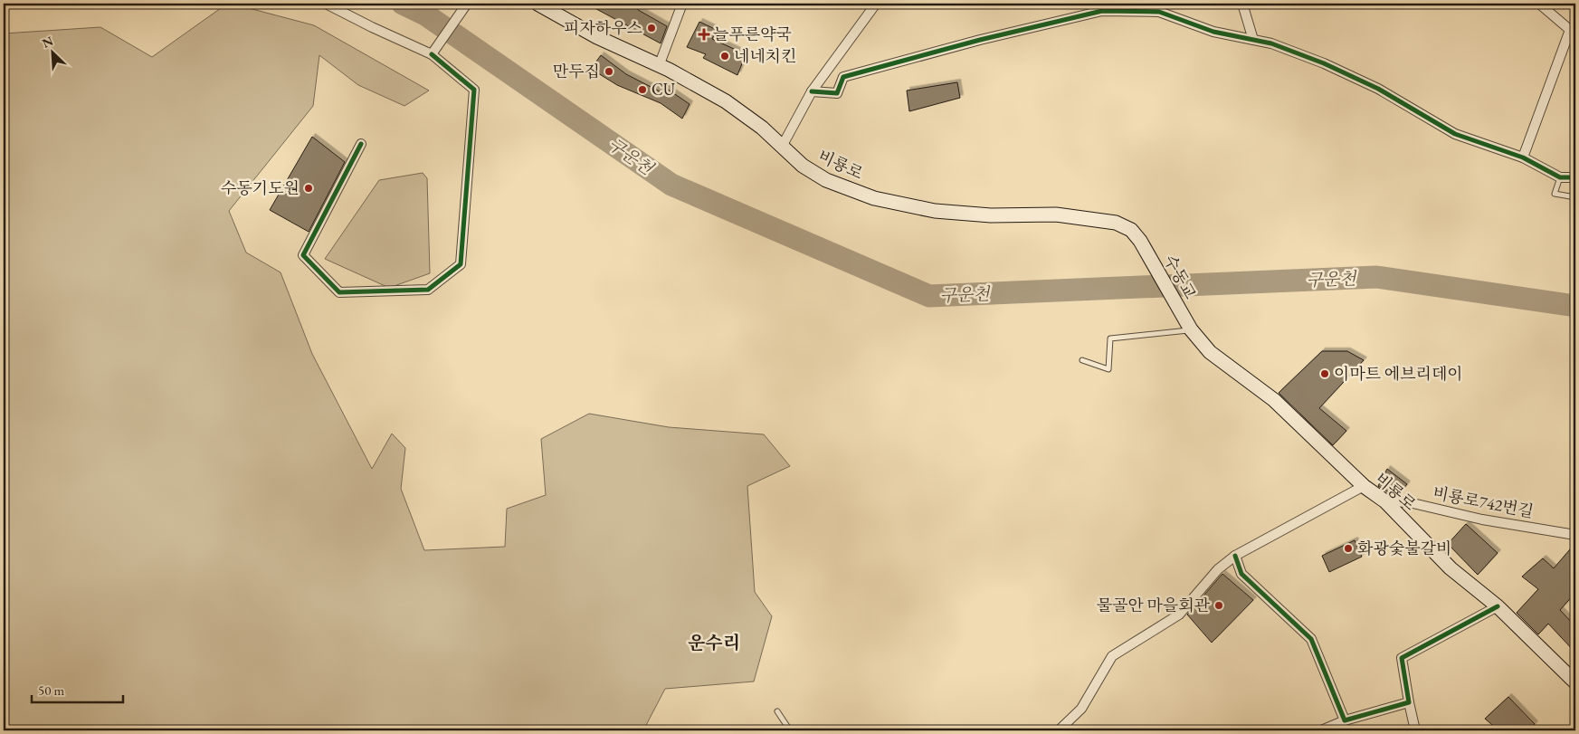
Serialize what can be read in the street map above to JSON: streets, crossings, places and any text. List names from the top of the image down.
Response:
{
  "streets": {
    "main road": ["비룡로", "수동교"],
    "street": ["비룡로742번길"]
  },
  "crossings": [
    ["비룡로", "수동교"],
    ["비룡로", "비룡로742번길"]
  ],
  "districts": ["운수리"],
  "water": ["구운천"],
  "places": {
    "other": [
      "피자하우스",
      "네네치킨",
      "만두집",
      "CU",
      "수동기도원",
      "이마트 에브리데이",
      "화광숯불갈비",
      "물골안 마을회관"
    ],
    "health": ["늘푸른약국"]
  },
  "scale_bar": "50 m",
  "north": "top left"
}
